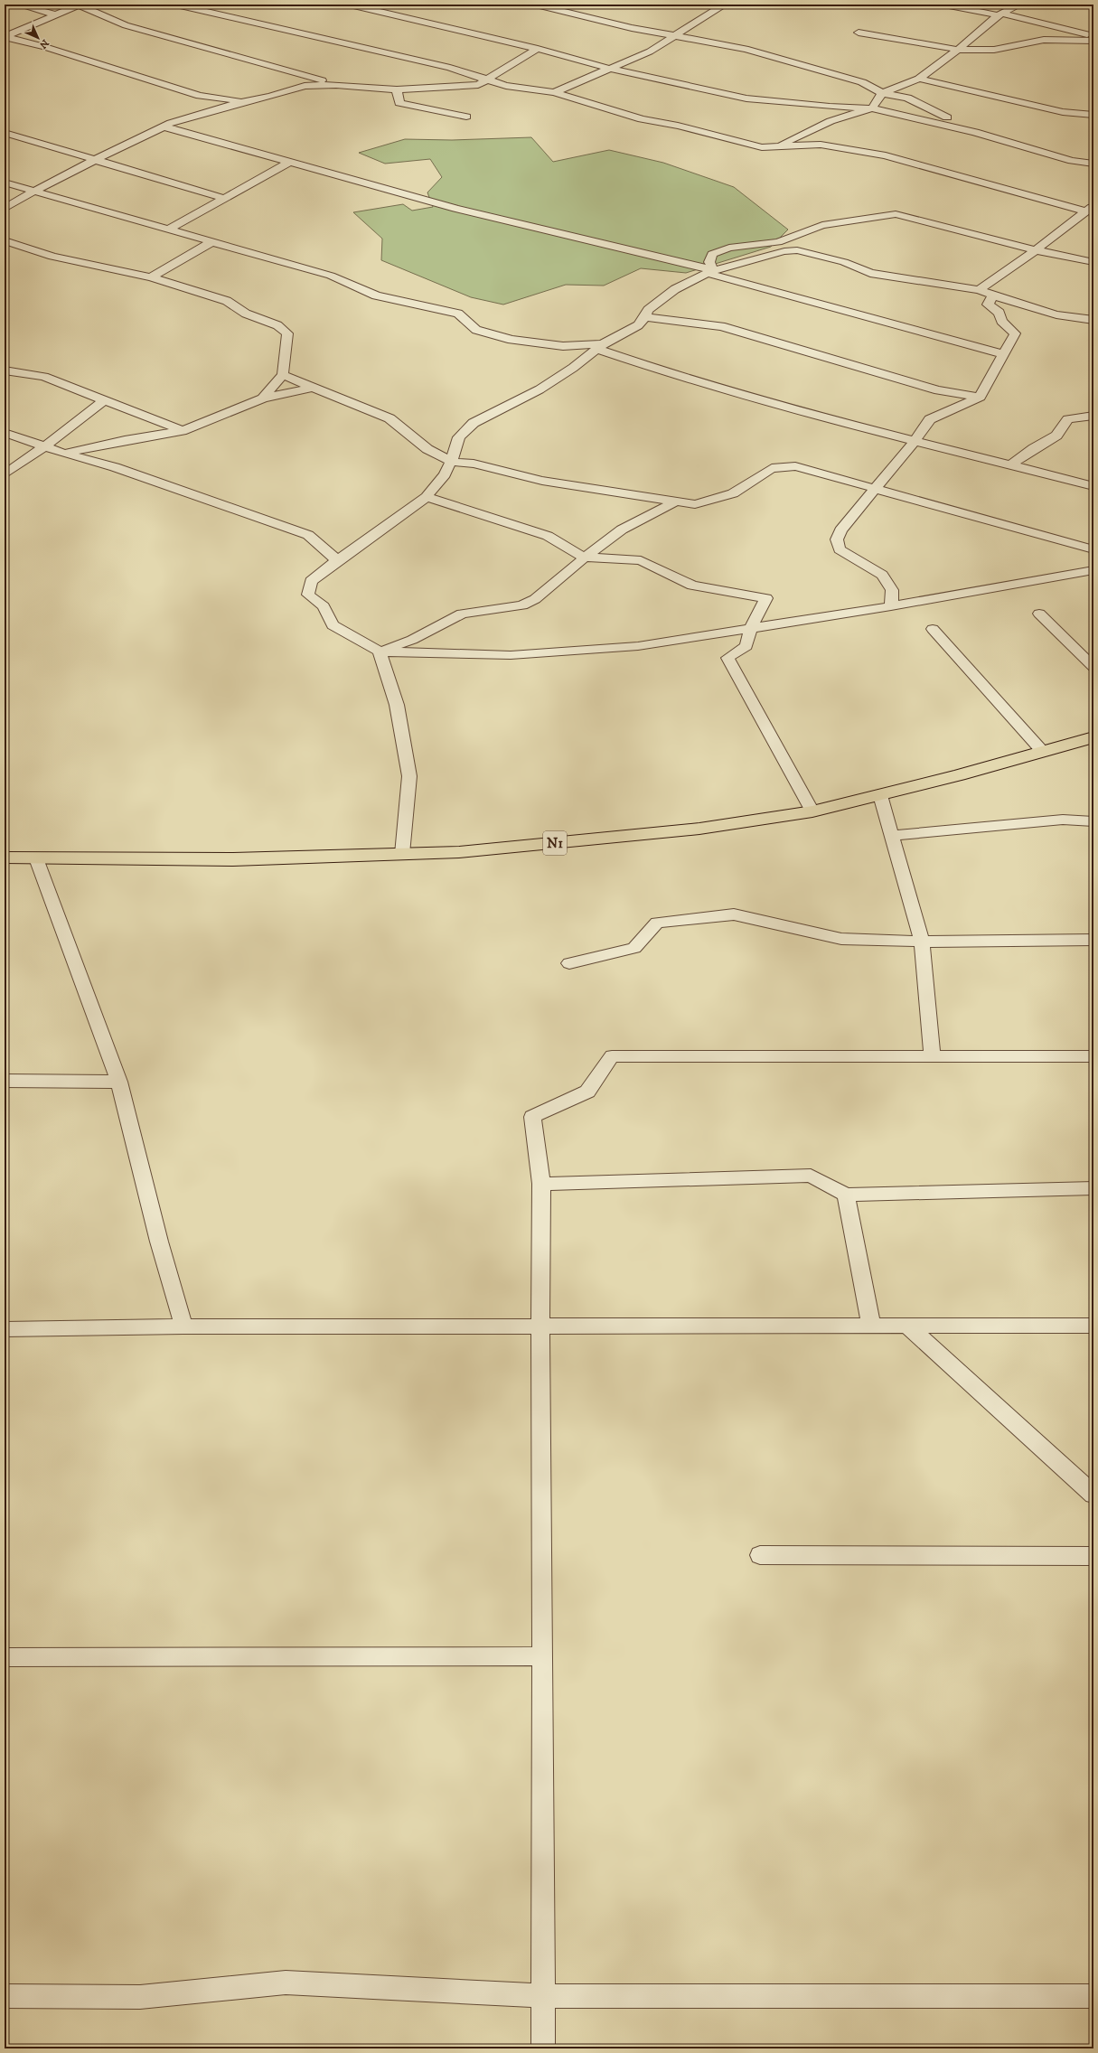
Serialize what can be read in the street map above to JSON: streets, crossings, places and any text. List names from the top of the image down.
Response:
{
  "streets": {
    "highway": ["N1"]
  },
  "north": "bottom right"
}
